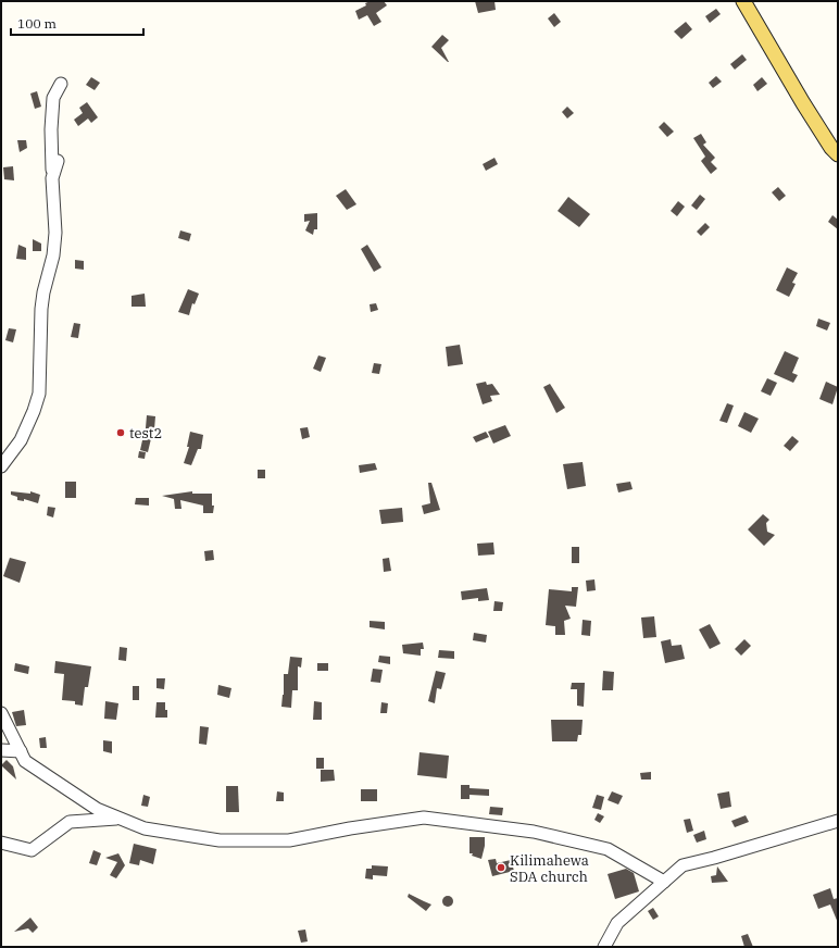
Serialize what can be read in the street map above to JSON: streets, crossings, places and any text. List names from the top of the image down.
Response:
{
  "places": ["test2", "Kilimahewa SDA church"],
  "scale_bar": "100 m"
}
